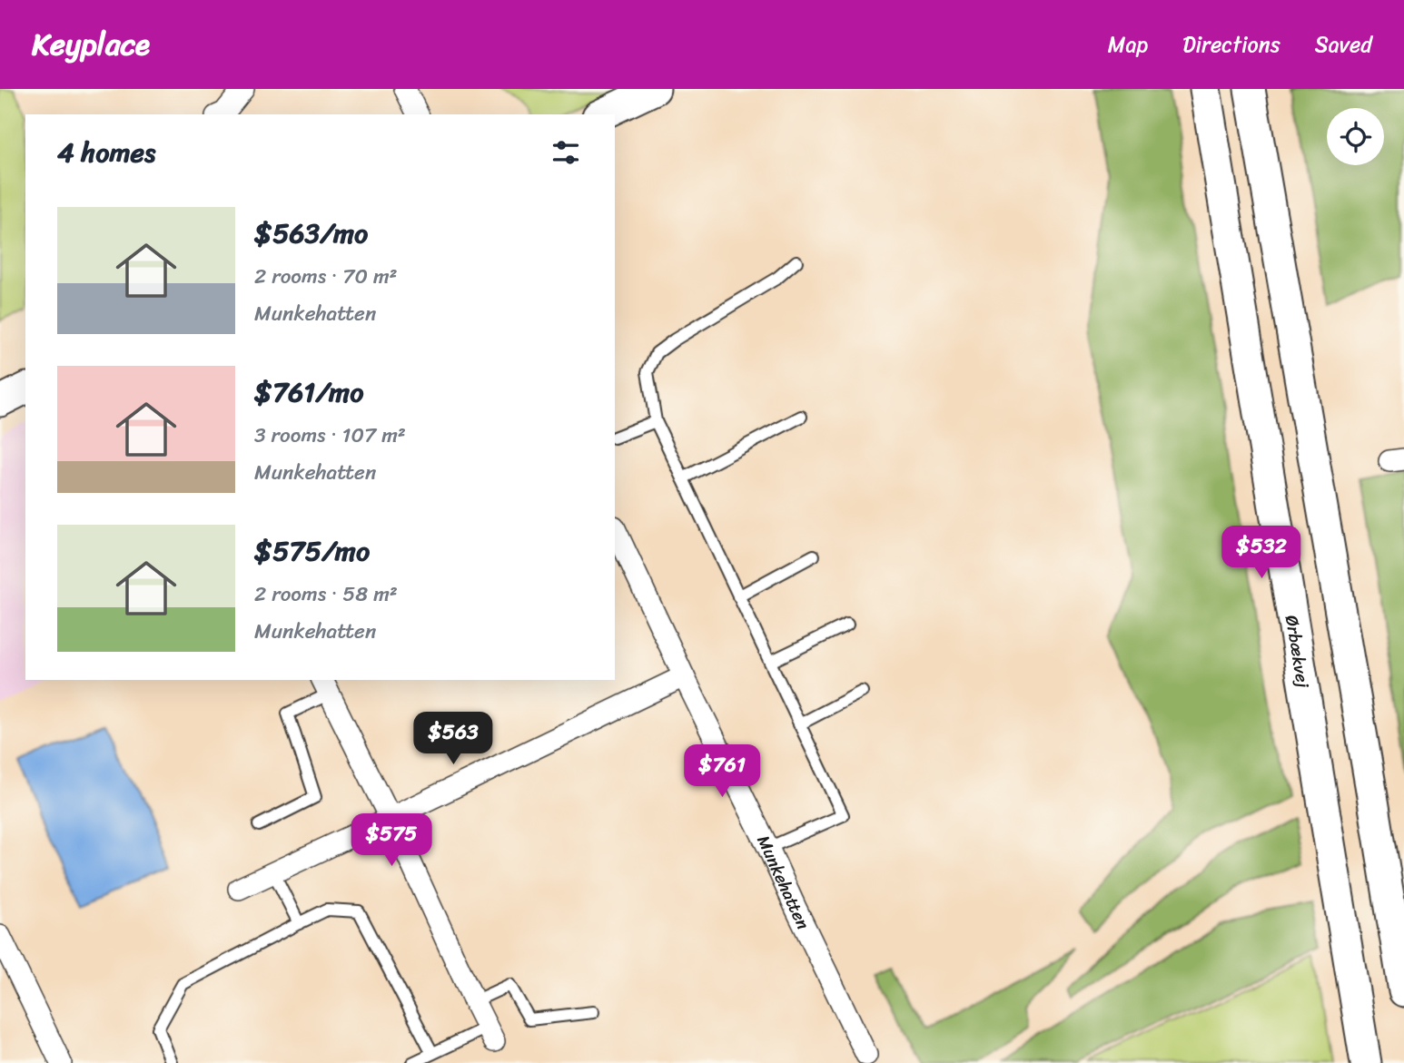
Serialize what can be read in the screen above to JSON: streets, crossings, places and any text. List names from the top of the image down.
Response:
{
  "streets": {
    "main road": ["Ørbækvej"],
    "street": ["Munkehatten"]
  },
  "page": {
    "header": "Keyplace",
    "nav": ["Map", "Directions", "Saved"],
    "heading": "4 homes",
    "list": [
      {
        "name": "$563/mo",
        "note": "2 rooms · 70 m² · Munkehatten"
      },
      {
        "name": "$761/mo",
        "note": "3 rooms · 107 m² · Munkehatten"
      },
      {
        "name": "$575/mo",
        "note": "2 rooms · 58 m² · Munkehatten"
      }
    ],
    "price": [
      "$532",
      "$563",
      "$761",
      "$575"
    ]
  }
}
